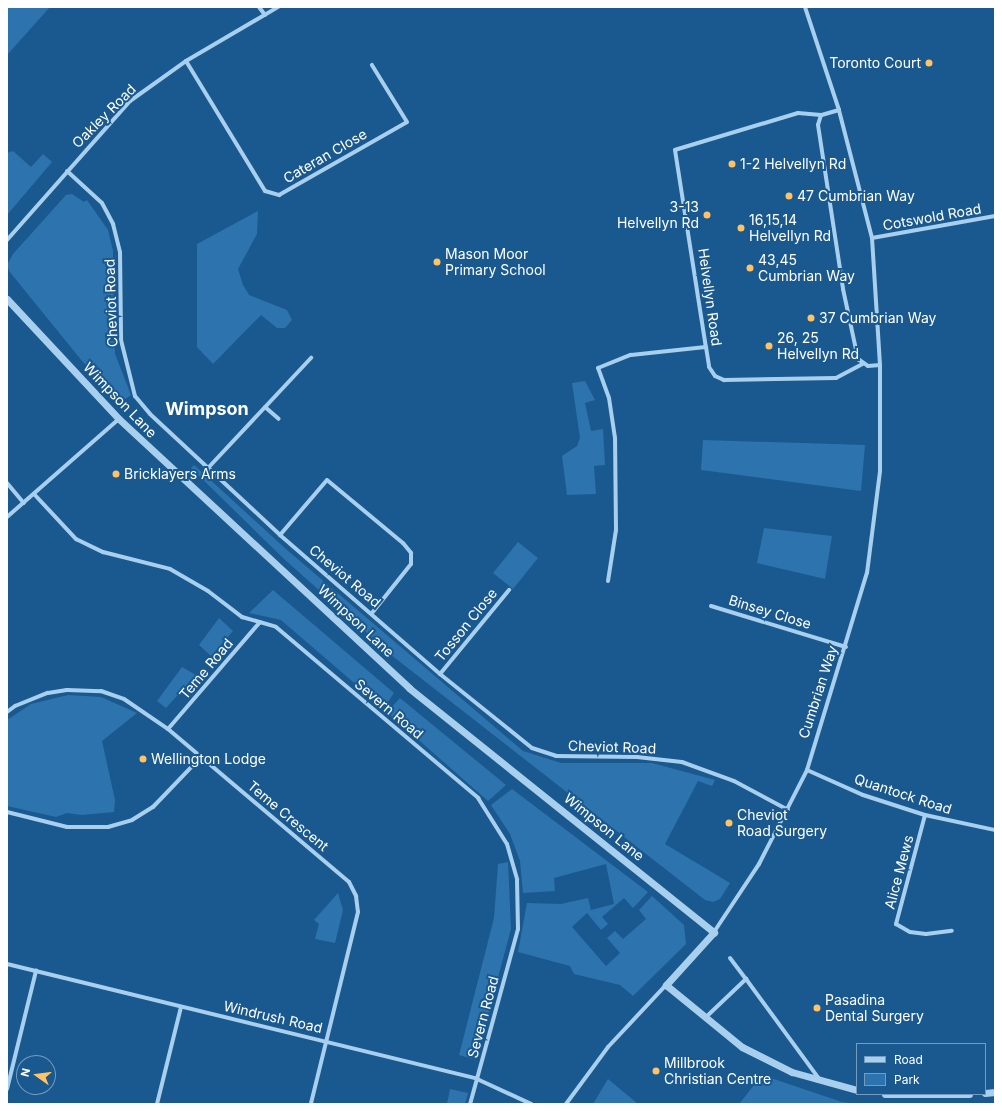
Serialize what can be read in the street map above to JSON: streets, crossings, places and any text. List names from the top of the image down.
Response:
{
  "streets": {
    "street": [
      "Oakley Road",
      "Cateran Close",
      "Cotswold Road",
      "Helvellyn Road",
      "Cheviot Road",
      "Wimpson Lane",
      "Binsey Close",
      "Tosson Close",
      "Teme Road",
      "Cumbrian Way",
      "Severn Road",
      "Quantock Road",
      "Teme Crescent",
      "Alice Mews",
      "Windrush Road"
    ]
  },
  "crossings": [
    ["Oakley Road", "Cateran Close"],
    ["Oakley Road", "Cheviot Road"],
    ["Cotswold Road", "Cumbrian Way"],
    ["Cheviot Road", "Tosson Close"],
    ["Cheviot Road", "Cumbrian Way"],
    ["Wimpson Lane", "Cumbrian Way"],
    ["Binsey Close", "Cumbrian Way"],
    ["Teme Road", "Severn Road"],
    ["Teme Road", "Teme Crescent"],
    ["Cumbrian Way", "Quantock Road"],
    ["Severn Road", "Windrush Road"],
    ["Quantock Road", "Alice Mews"],
    ["Teme Crescent", "Windrush Road"]
  ],
  "districts": ["Wimpson"],
  "places": [
    "Toronto Court",
    "1-2 Helvellyn Rd",
    "47 Cumbrian Way",
    "3-13 Helvellyn Rd",
    "16,15,14 Helvellyn Rd",
    "Mason Moor Primary School",
    "43,45 Cumbrian Way",
    "37 Cumbrian Way",
    "26, 25 Helvellyn Rd",
    "Bricklayers Arms",
    "Wellington Lodge",
    "Cheviot Road Surgery",
    "Pasadina Dental Surgery",
    "Millbrook Christian Centre"
  ],
  "legend": ["Road", "Park"],
  "north": "left"
}
